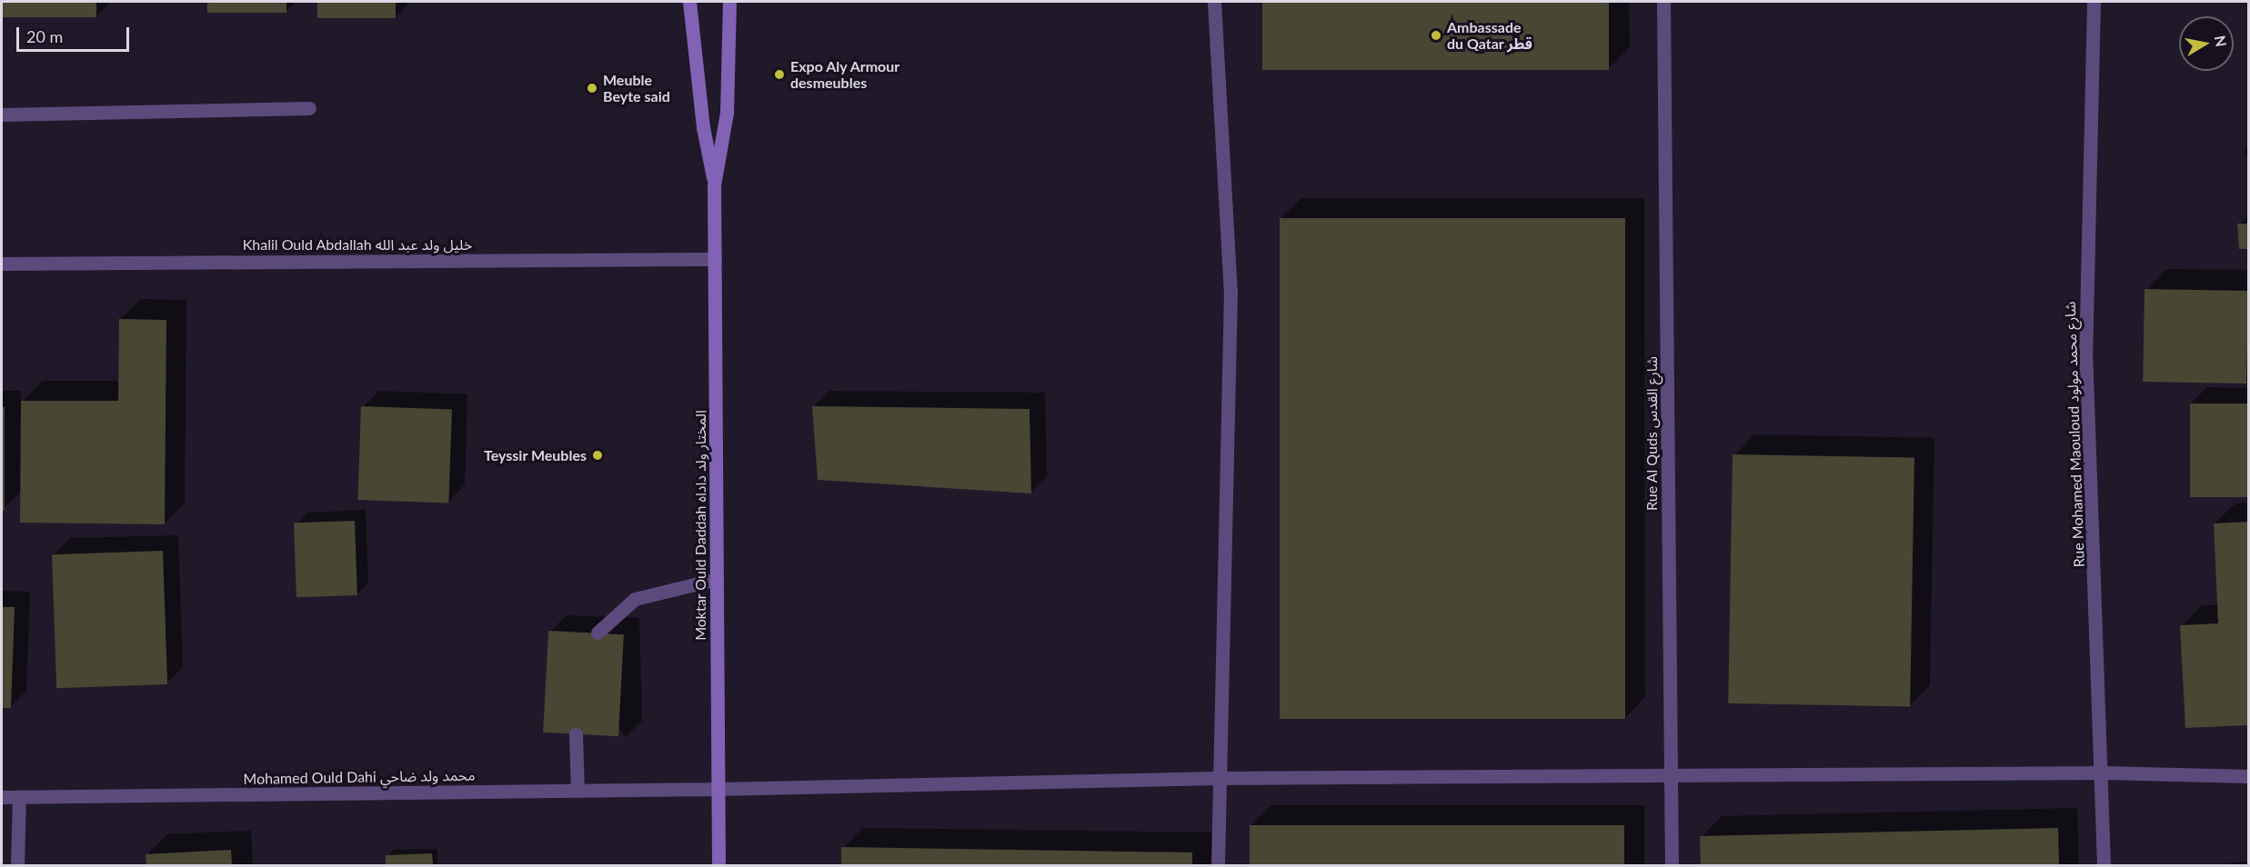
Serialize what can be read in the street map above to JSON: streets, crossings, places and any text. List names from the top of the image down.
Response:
{
  "streets": {
    "main road": ["Moktar Ould Daddah المختار ولد داداه"],
    "street": [
      "Khalil Ould Abdallah خليل ولد عبد الله",
      "Rue Al Quds شارع القدس",
      "Rue Mohamed Maouloud شارع محمد مولود",
      "Mohamed Ould Dahi محمد ولد ضاحي"
    ]
  },
  "crossings": [
    ["Khalil Ould Abdallah خليل ولد عبد الله", "Moktar Ould Daddah المختار ولد داداه"],
    ["Rue Al Quds شارع القدس", "Mohamed Ould Dahi محمد ولد ضاحي"],
    ["Rue Mohamed Maouloud شارع محمد مولود", "Mohamed Ould Dahi محمد ولد ضاحي"],
    ["Moktar Ould Daddah المختار ولد داداه", "Mohamed Ould Dahi محمد ولد ضاحي"]
  ],
  "places": [
    "Ambassade du Qatar قطر",
    "Expo Aly Armour desmeubles",
    "Meuble Beyte said",
    "Teyssir Meubles"
  ],
  "scale_bar": "20 m",
  "north": "right"
}
